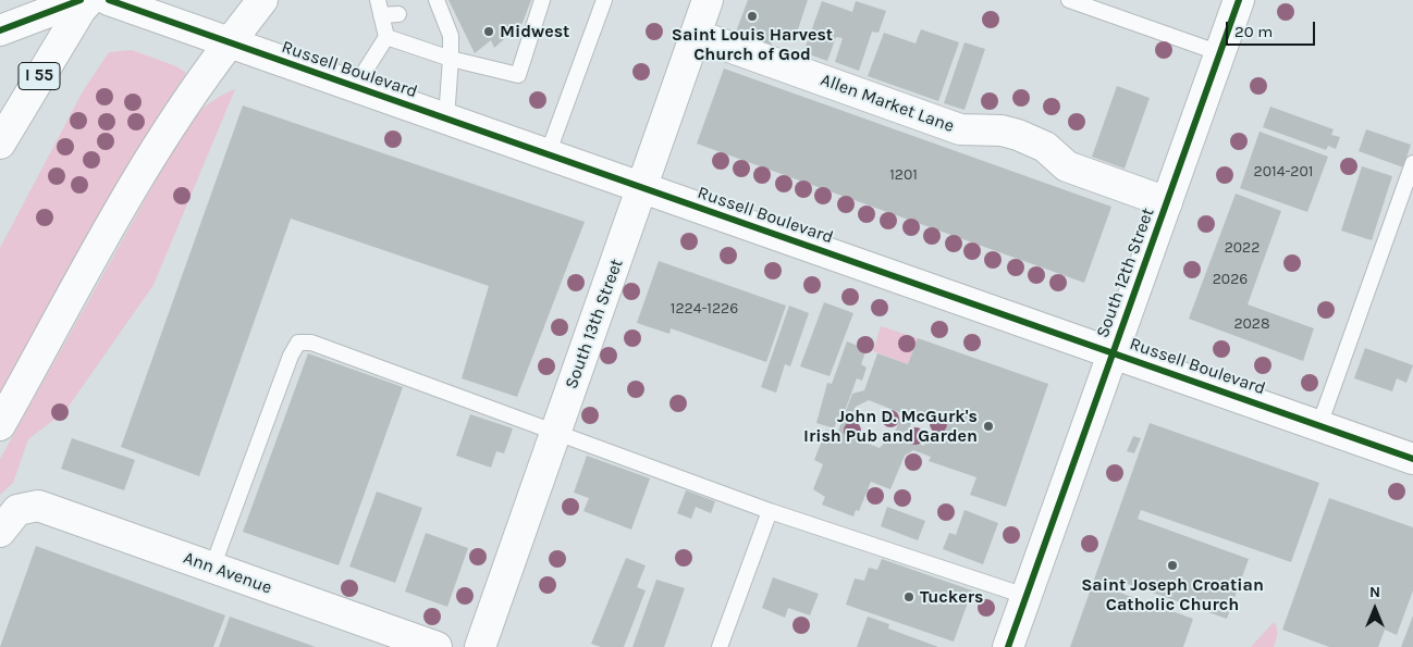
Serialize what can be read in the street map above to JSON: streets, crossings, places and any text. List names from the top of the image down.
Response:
{
  "streets": {
    "main road": [
      "Russell Boulevard",
      "I 55",
      "Allen Market Lane",
      "South 12th Street",
      "South 13th Street",
      "Ann Avenue"
    ]
  },
  "crossings": [
    ["Russell Boulevard", "South 12th Street"],
    ["Russell Boulevard", "South 13th Street"],
    ["Allen Market Lane", "South 12th Street"],
    ["Allen Market Lane", "South 13th Street"]
  ],
  "places": [
    "Saint Louis Harvest Church of God",
    "Midwest",
    "John D. McGurk's Irish Pub and Garden",
    "Saint Joseph Croatian Catholic Church",
    "Tuckers"
  ],
  "house_numbers": [
    "2014-201",
    "1201",
    "2022",
    "2026",
    "1224-1226",
    "2028"
  ],
  "scale_bar": "20 m",
  "north": "top"
}
